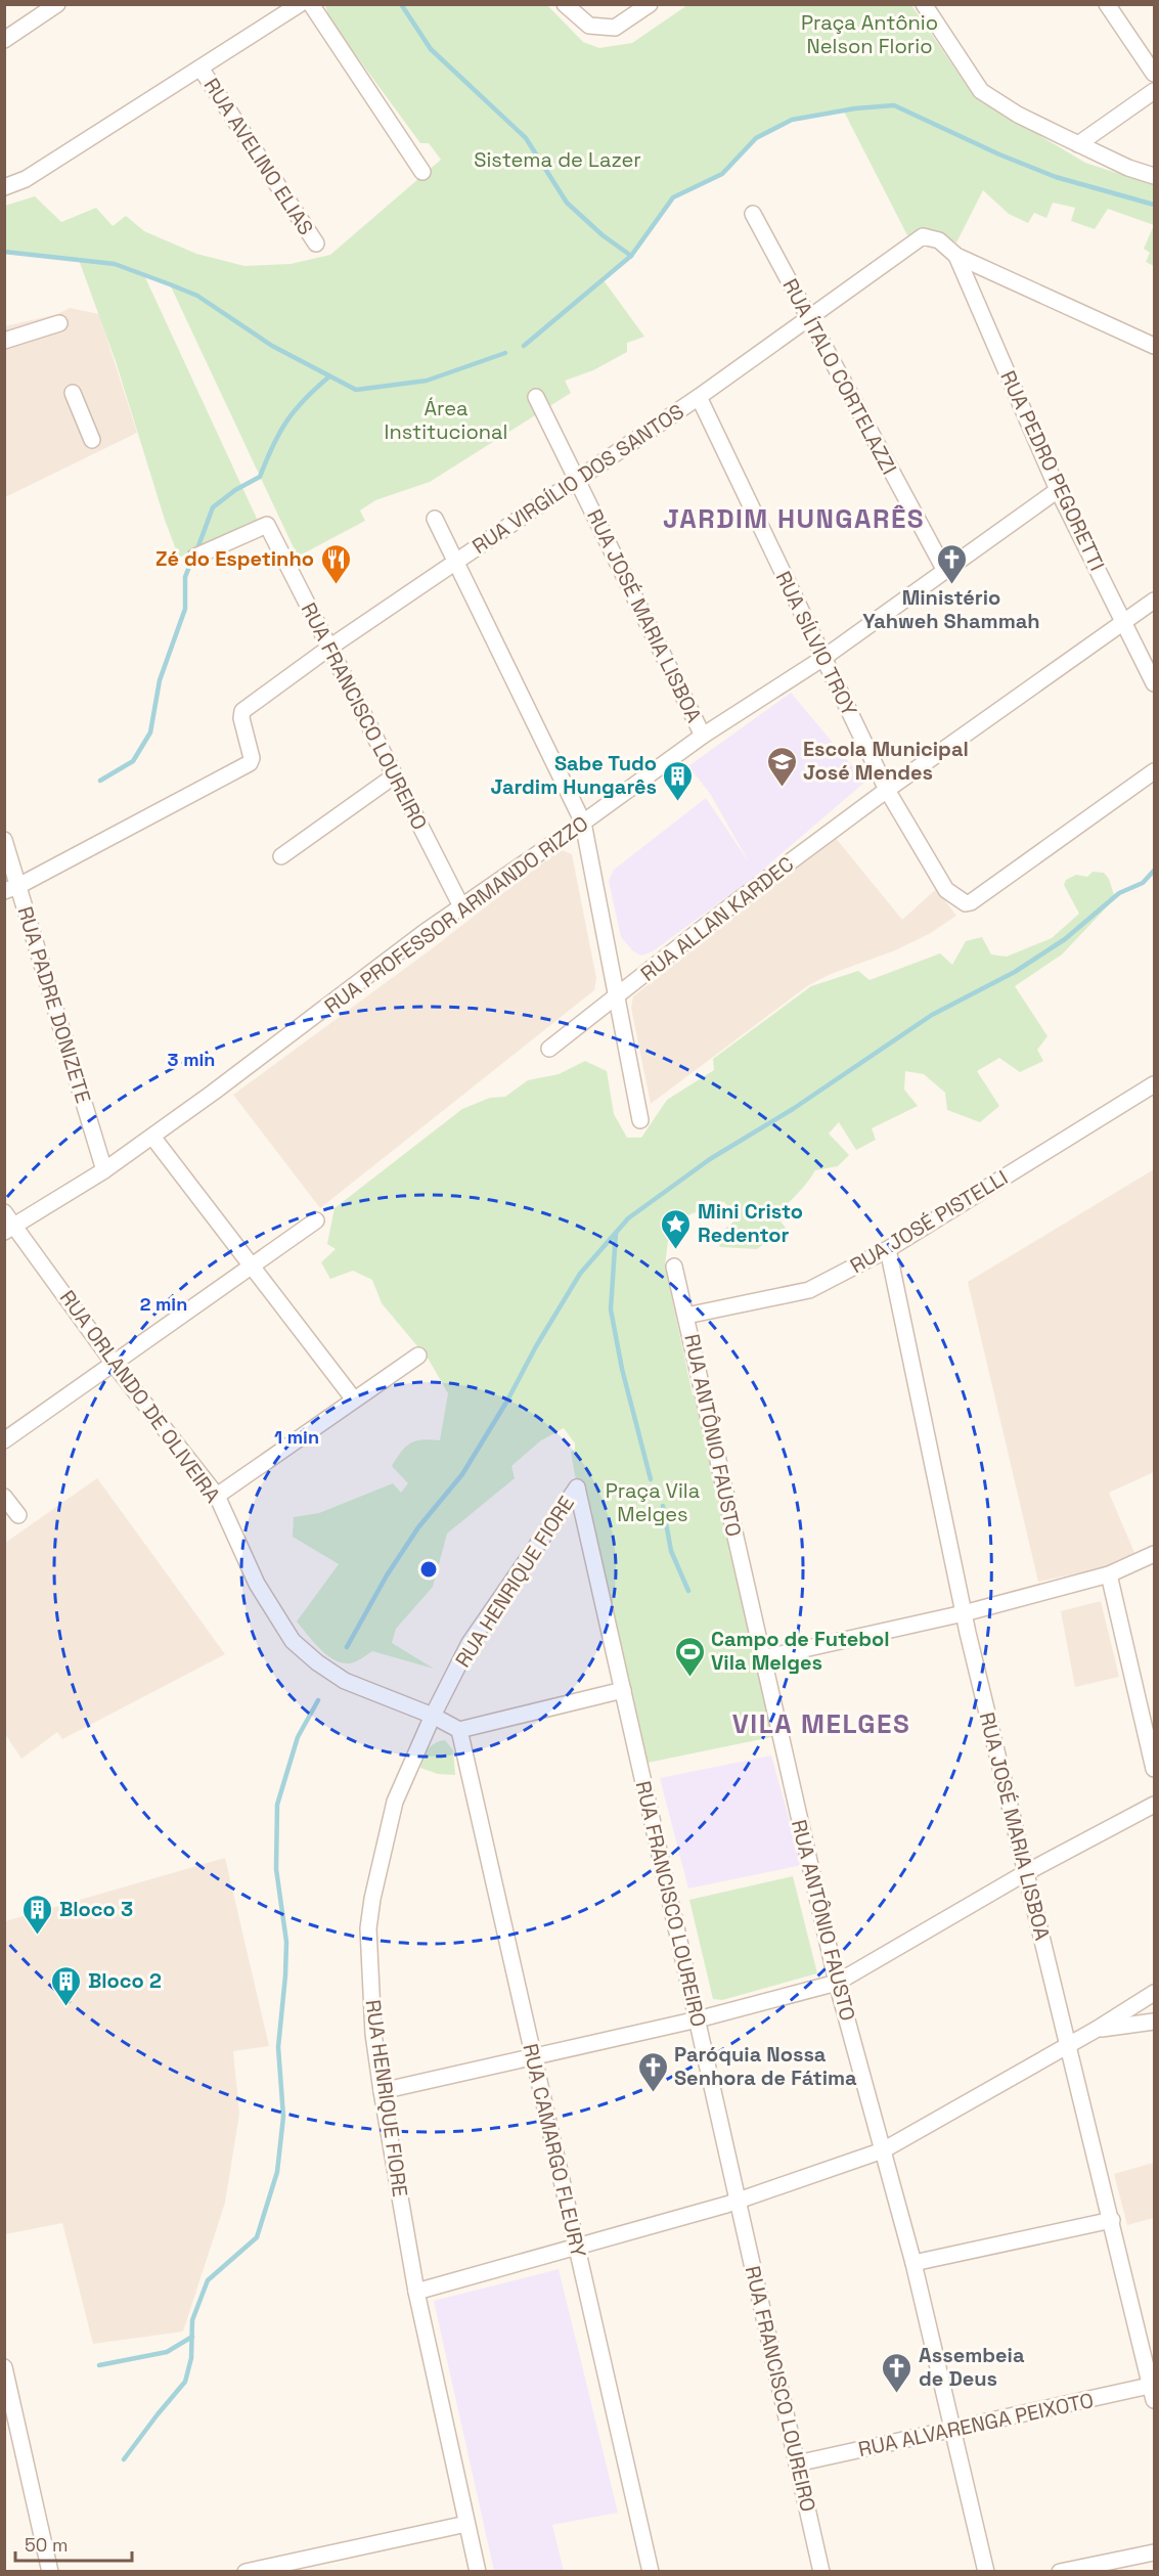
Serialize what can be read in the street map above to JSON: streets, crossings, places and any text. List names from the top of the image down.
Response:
{
  "streets": {
    "street": [
      "RUA AVELINO ELIAS",
      "RUA ÍTALO CORTELAZZI",
      "RUA PEDRO PEGORETTI",
      "RUA VIRGÍLIO DOS SANTOS",
      "RUA JOSÉ MARIA LISBOA",
      "RUA SÍLVIO TROY",
      "RUA FRANCISCO LOUREIRO",
      "RUA PROFESSOR ARMANDO RIZZO",
      "RUA ALLAN KARDEC",
      "RUA PADRE DONIZETE",
      "RUA JOSÉ PISTELLI",
      "RUA ORLANDO DE OLIVEIRA",
      "RUA ANTÔNIO FAUSTO",
      "RUA HENRIQUE FIORE",
      "RUA CAMARGO FLEURY",
      "RUA ALVARENGA PEIXOTO"
    ]
  },
  "crossings": [
    ["RUA ÍTALO CORTELAZZI", "RUA VIRGÍLIO DOS SANTOS"],
    ["RUA ÍTALO CORTELAZZI", "RUA PROFESSOR ARMANDO RIZZO"],
    ["RUA PEDRO PEGORETTI", "RUA VIRGÍLIO DOS SANTOS"],
    ["RUA PEDRO PEGORETTI", "RUA PROFESSOR ARMANDO RIZZO"],
    ["RUA PEDRO PEGORETTI", "RUA ALLAN KARDEC"],
    ["RUA VIRGÍLIO DOS SANTOS", "RUA JOSÉ MARIA LISBOA"],
    ["RUA VIRGÍLIO DOS SANTOS", "RUA SÍLVIO TROY"],
    ["RUA VIRGÍLIO DOS SANTOS", "RUA FRANCISCO LOUREIRO"],
    ["RUA VIRGÍLIO DOS SANTOS", "RUA PADRE DONIZETE"],
    ["RUA JOSÉ MARIA LISBOA", "RUA PROFESSOR ARMANDO RIZZO"],
    ["RUA JOSÉ MARIA LISBOA", "RUA JOSÉ PISTELLI"],
    ["RUA JOSÉ MARIA LISBOA", "RUA ALVARENGA PEIXOTO"],
    ["RUA SÍLVIO TROY", "RUA PROFESSOR ARMANDO RIZZO"],
    ["RUA SÍLVIO TROY", "RUA ALLAN KARDEC"],
    ["RUA FRANCISCO LOUREIRO", "RUA PROFESSOR ARMANDO RIZZO"],
    ["RUA FRANCISCO LOUREIRO", "RUA HENRIQUE FIORE"],
    ["RUA FRANCISCO LOUREIRO", "RUA ALVARENGA PEIXOTO"],
    ["RUA PROFESSOR ARMANDO RIZZO", "RUA PADRE DONIZETE"],
    ["RUA PROFESSOR ARMANDO RIZZO", "RUA ORLANDO DE OLIVEIRA"],
    ["RUA JOSÉ PISTELLI", "RUA ANTÔNIO FAUSTO"],
    ["RUA ORLANDO DE OLIVEIRA", "RUA HENRIQUE FIORE"],
    ["RUA ORLANDO DE OLIVEIRA", "RUA CAMARGO FLEURY"],
    ["RUA ANTÔNIO FAUSTO", "RUA ALVARENGA PEIXOTO"]
  ],
  "districts": ["JARDIM HUNGARÊS", "VILA MELGES"],
  "parks": [
    "Praça Antônio Nelson Florio",
    "Sistema de Lazer",
    "Área Institucional",
    "Praça Vila Melges"
  ],
  "places": {
    "restaurant": ["Zé do Espetinho"],
    "church": ["Ministério Yahweh Shammah", "Paróquia Nossa Senhora de Fátima", "Assembeia de Deus"],
    "school or university": ["Escola Municipal José Mendes"],
    "building": ["Sabe Tudo Jardim Hungarês", "Bloco 3", "Bloco 2"],
    "place": ["Mini Cristo Redentor"],
    "sports": ["Campo de Futebol Vila Melges"]
  },
  "scale_bar": "50 m",
  "rings": ["3 min", "2 min", "1 min"]
}
